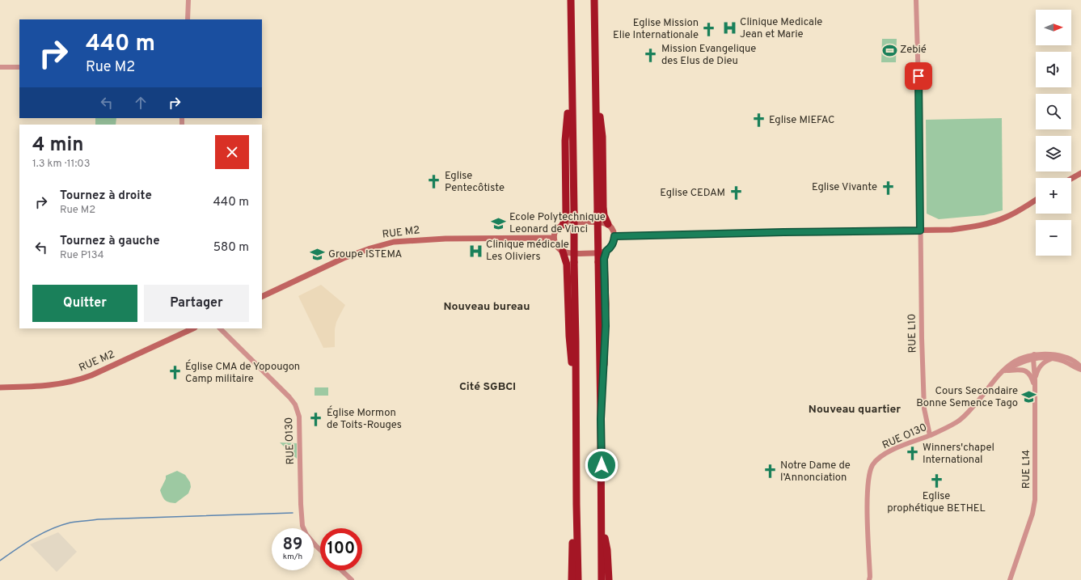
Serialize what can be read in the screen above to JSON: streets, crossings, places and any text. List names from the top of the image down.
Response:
{
  "streets": {
    "main road": ["RUE M2"],
    "street": ["RUE L10", "RUE O130", "RUE L14"]
  },
  "crossings": [
    ["RUE L10", "RUE O130"],
    ["RUE O130", "RUE L14"]
  ],
  "districts": ["Nouveau bureau", "Cité SGBCI", "Nouveau quartier"],
  "places": {
    "hospital": ["Clinique Medicale Jean et Marie", "Clinique médicale Les Oliviers"],
    "church": [
      "Eglise Mission Elie Internationale",
      "Mission Evangelique des Elus de Dieu",
      "Eglise MIEFAC",
      "Eglise Pentecôtiste",
      "Eglise Vivante",
      "Eglise CEDAM",
      "Église CMA de Yopougon Camp militaire",
      "Église Mormon de Toits-Rouges",
      "Winners'chapel International",
      "Notre Dame de l’Annonciation",
      "Eglise prophétique BETHEL"
    ],
    "sports": ["Zebié"],
    "school or university": ["Ecole Polytechnique Leonard de Vinci", "Groupe ISTEMA", "Cours Secondaire Bonne Semence Tago"]
  },
  "north": "right",
  "page": {
    "map_buttons": ["+", "−"],
    "turn": ["440 m", "Rue M2"],
    "heading": ["4 min", "1.3 km · 11:03"],
    "list": [
      {
        "name": "Tournez à droite",
        "note": "Rue M2",
        "value": "440 m"
      },
      {
        "name": "Tournez à gauche",
        "note": "Rue P134",
        "value": "580 m"
      }
    ],
    "buttons": ["Quitter", "Partager"],
    "speed": "89 km/h",
    "limit": "100"
  }
}
